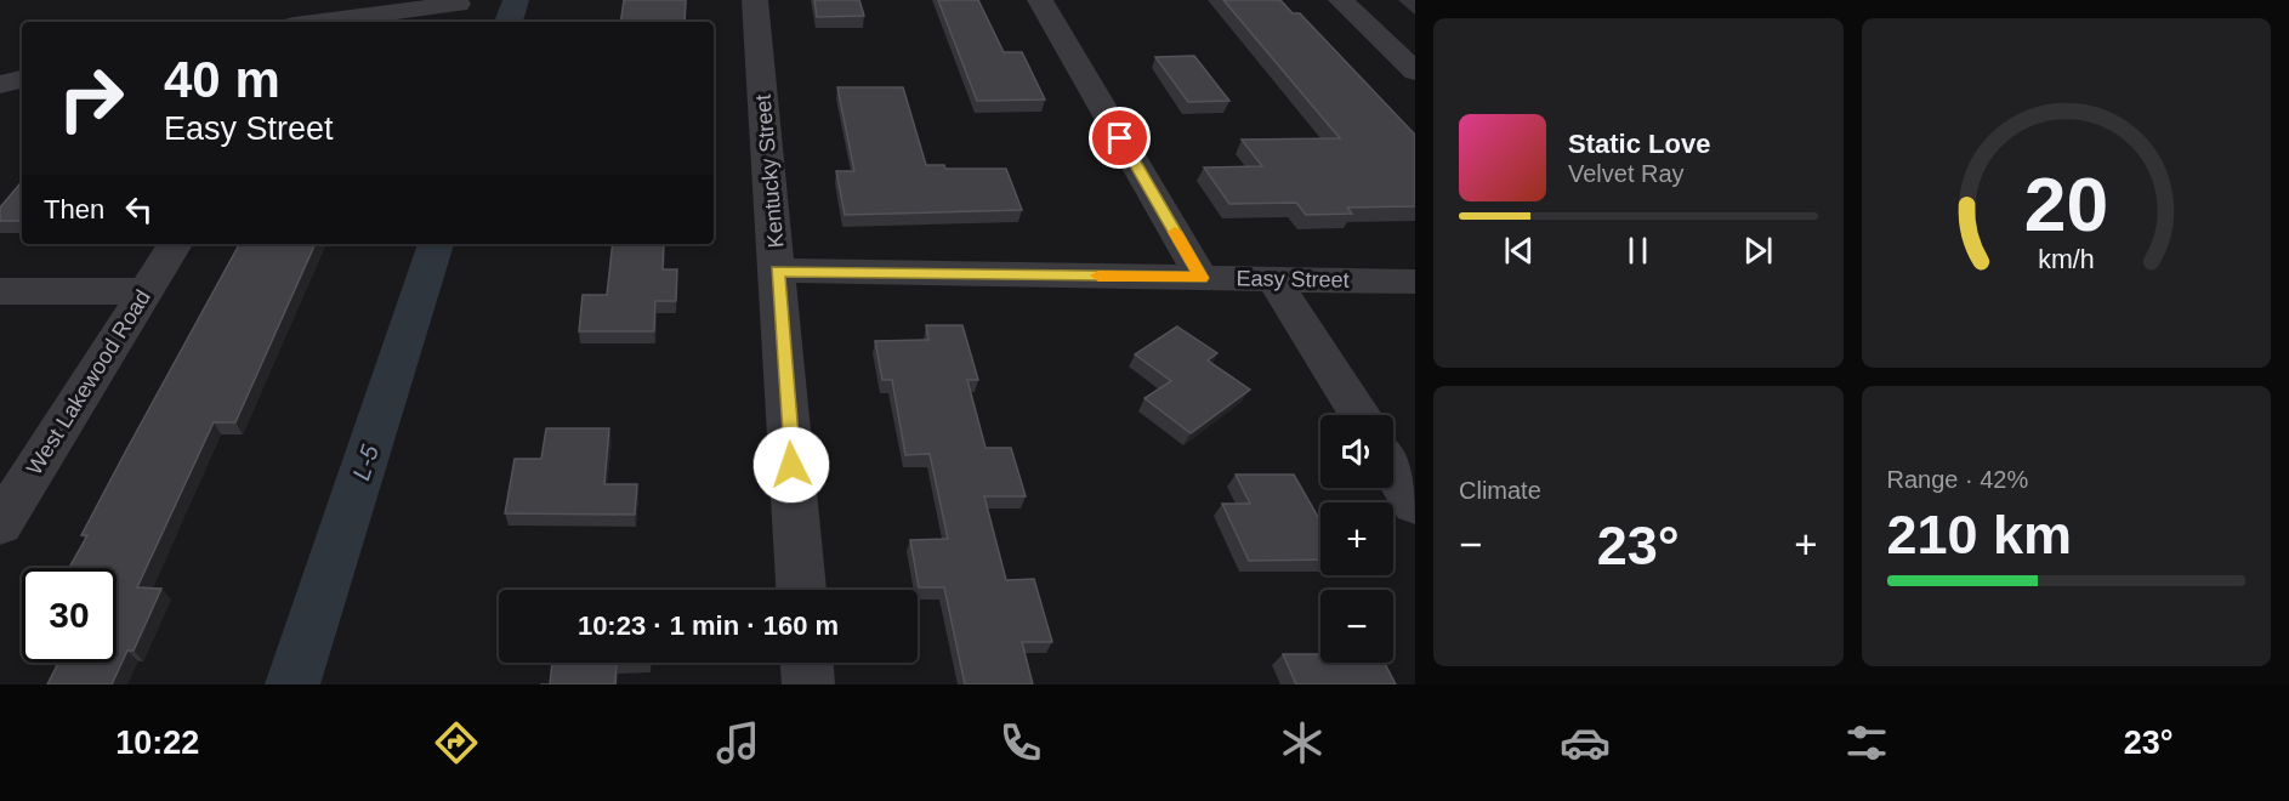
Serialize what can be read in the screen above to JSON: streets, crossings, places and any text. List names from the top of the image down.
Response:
{
  "streets": {
    "street": ["Kentucky Street", "Easy Street", "West Lakewood Road"]
  },
  "crossings": [
    ["Kentucky Street", "Easy Street"]
  ],
  "water": ["L-5"],
  "page": {
    "turn": ["40 m", "Easy Street"],
    "song": ["Static Love", "Velvet Ray"],
    "then": "Then",
    "tile": [
      "Climate",
      ["Range · 42%", "210 km"]
    ],
    "map_buttons": ["+", "−"],
    "heat": ["−", "23°", "+"],
    "limit": "30",
    "trip": "10:23 · 1 min · 160 m",
    "tabs": ["10:22", "23°"],
    "gauge": ["20", "km/h"]
  }
}
